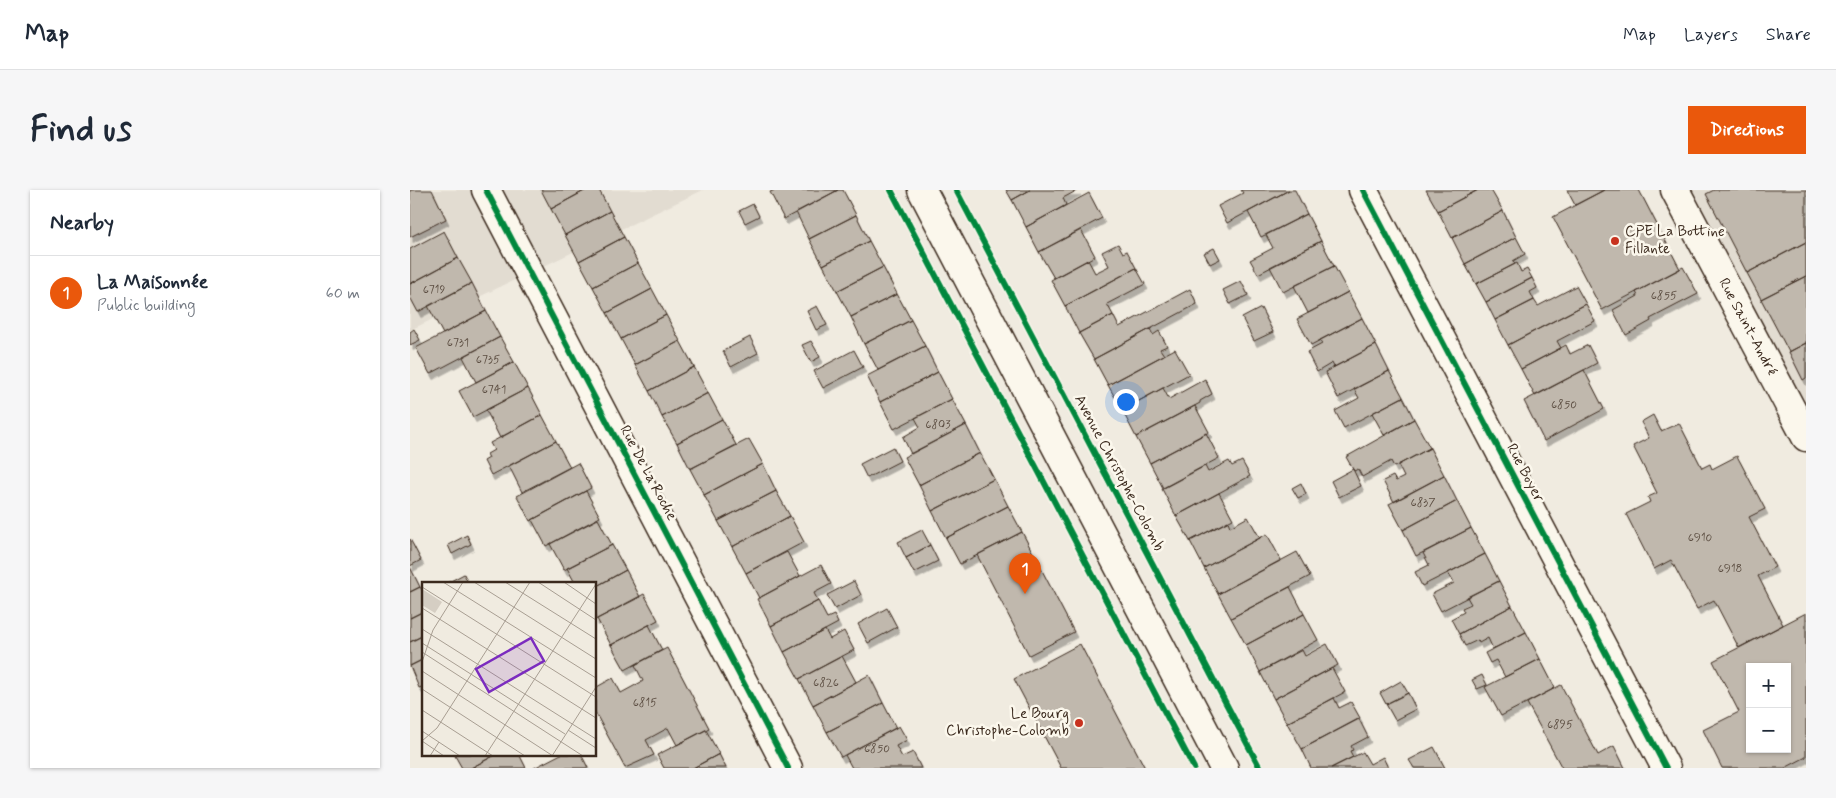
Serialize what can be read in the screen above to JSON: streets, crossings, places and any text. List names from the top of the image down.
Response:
{
  "streets": {
    "street": ["Rue Saint-André", "Rue De La Roche", "Rue Boyer"],
    "cycle path": ["Avenue Christophe-Colomb"]
  },
  "places": ["CPE La Bottine Fillante", "Le Bourg Christophe-Colomb"],
  "house_numbers": [
    "6719",
    "6855",
    "6731",
    "6735",
    "6741",
    "6850",
    "6803",
    "6837",
    "6910",
    "6918",
    "6826",
    "6815",
    "6895",
    "6850"
  ],
  "page": {
    "header": "Map",
    "nav": ["Map", "Layers", "Share"],
    "buttons": "Directions",
    "title": "Find us",
    "heading": "Nearby",
    "list": [
      {
        "mark": "1",
        "name": "La Maisonnée",
        "note": "Public building",
        "value": "60 m"
      }
    ],
    "pins": "1",
    "map_buttons": ["+", "−"]
  }
}
